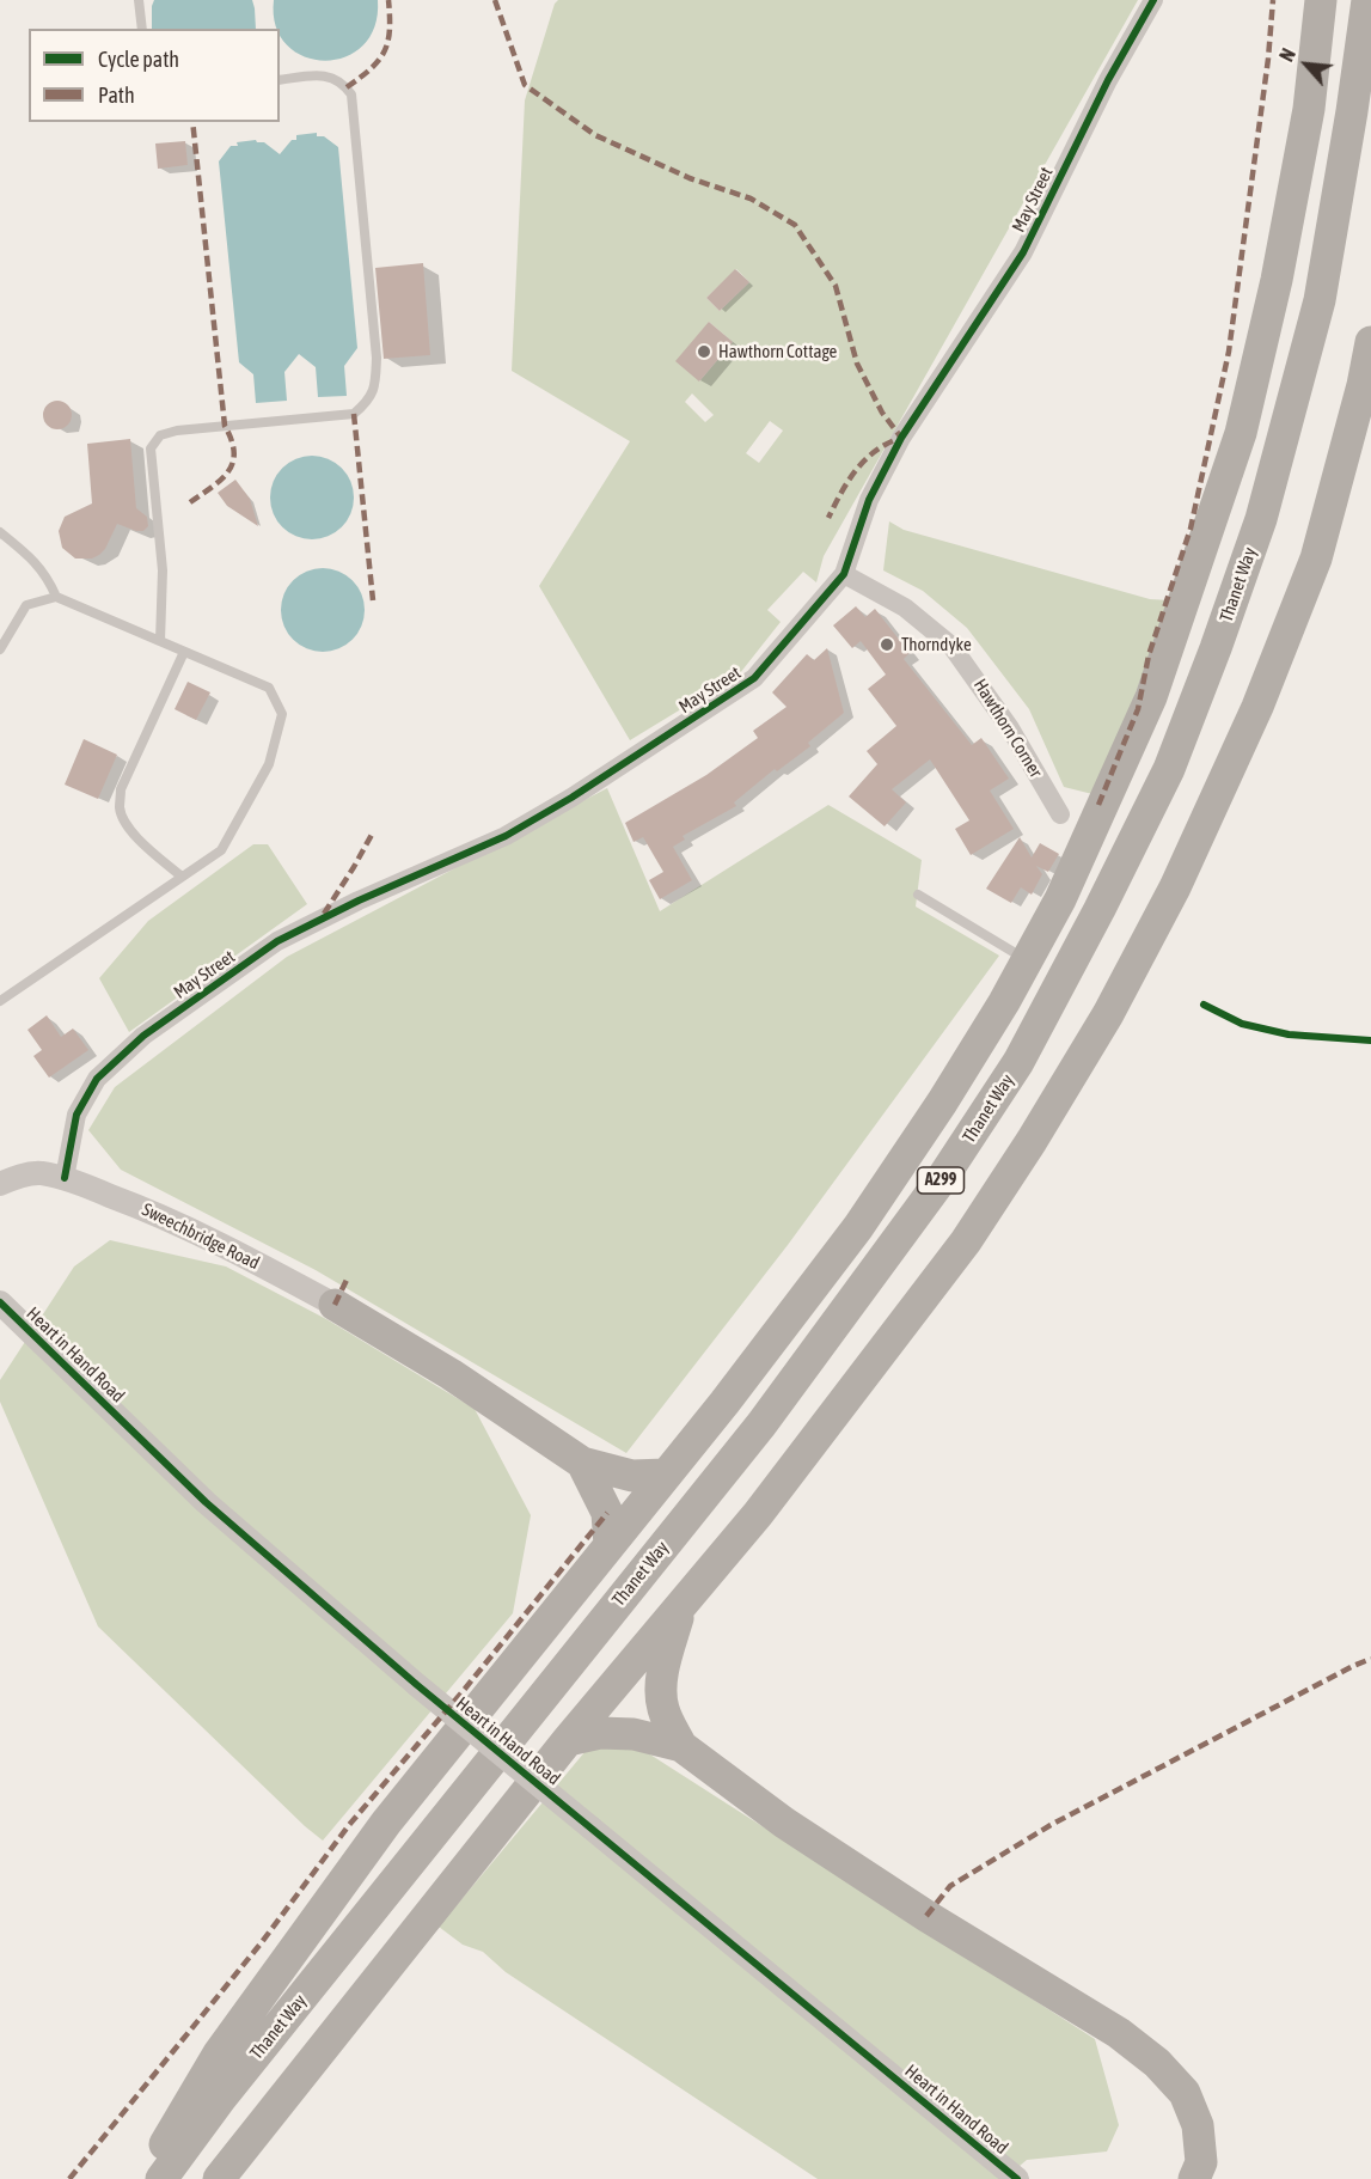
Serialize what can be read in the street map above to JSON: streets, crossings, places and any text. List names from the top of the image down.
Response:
{
  "streets": {
    "highway": ["Thanet Way", "A299"],
    "street": [
      "May Street",
      "Hawthorn Corner",
      "Sweechbridge Road",
      "Heart in Hand Road"
    ]
  },
  "crossings": [
    ["May Street", "Hawthorn Corner"],
    ["May Street", "Sweechbridge Road"]
  ],
  "places": ["Hawthorn Cottage", "Thorndyke"],
  "legend": ["Cycle path", "Path"],
  "north": "top left"
}
